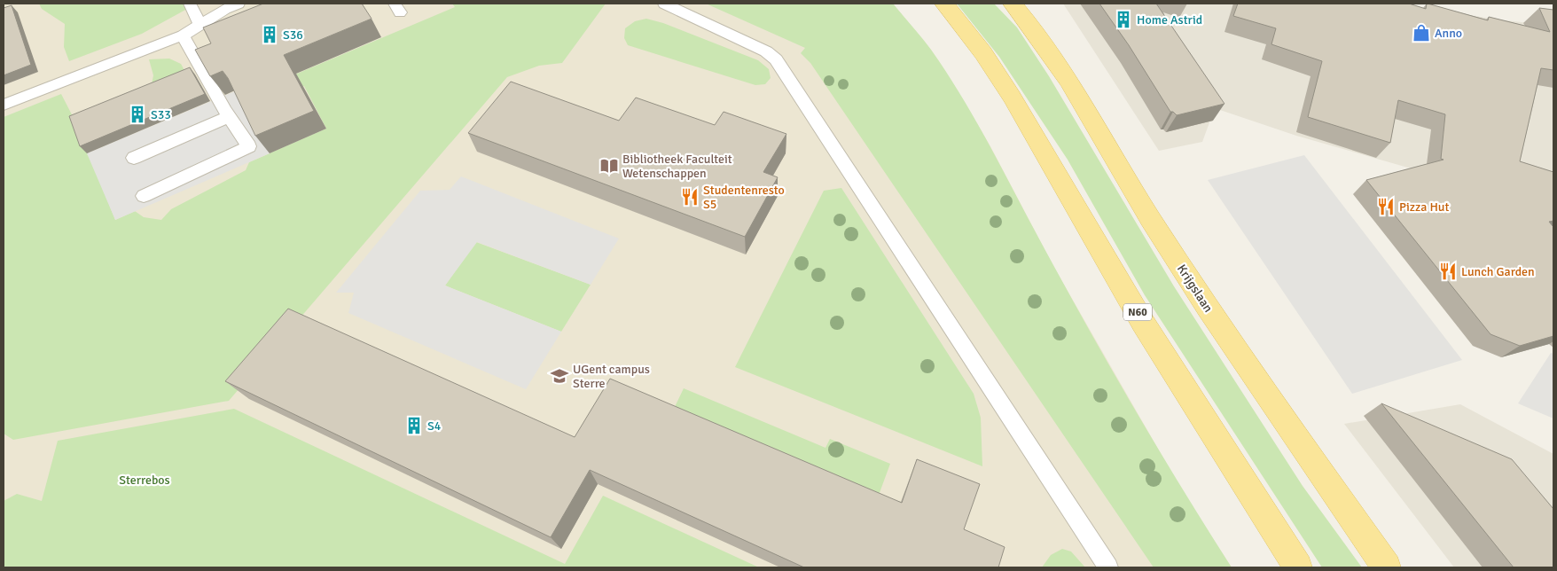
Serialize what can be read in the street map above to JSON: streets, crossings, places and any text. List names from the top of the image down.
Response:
{
  "streets": {
    "main road": ["Krijgslaan", "N60"]
  },
  "parks": ["Sterrebos"],
  "places": {
    "building": [
      "Home Astrid",
      "S36",
      "S33",
      "S4"
    ],
    "shop": ["Anno"],
    "library": ["Bibliotheek Faculteit Wetenschappen"],
    "restaurant": ["Studentenresto S5", "Pizza Hut", "Lunch Garden"],
    "school or university": ["UGent campus Sterre"]
  }
}
